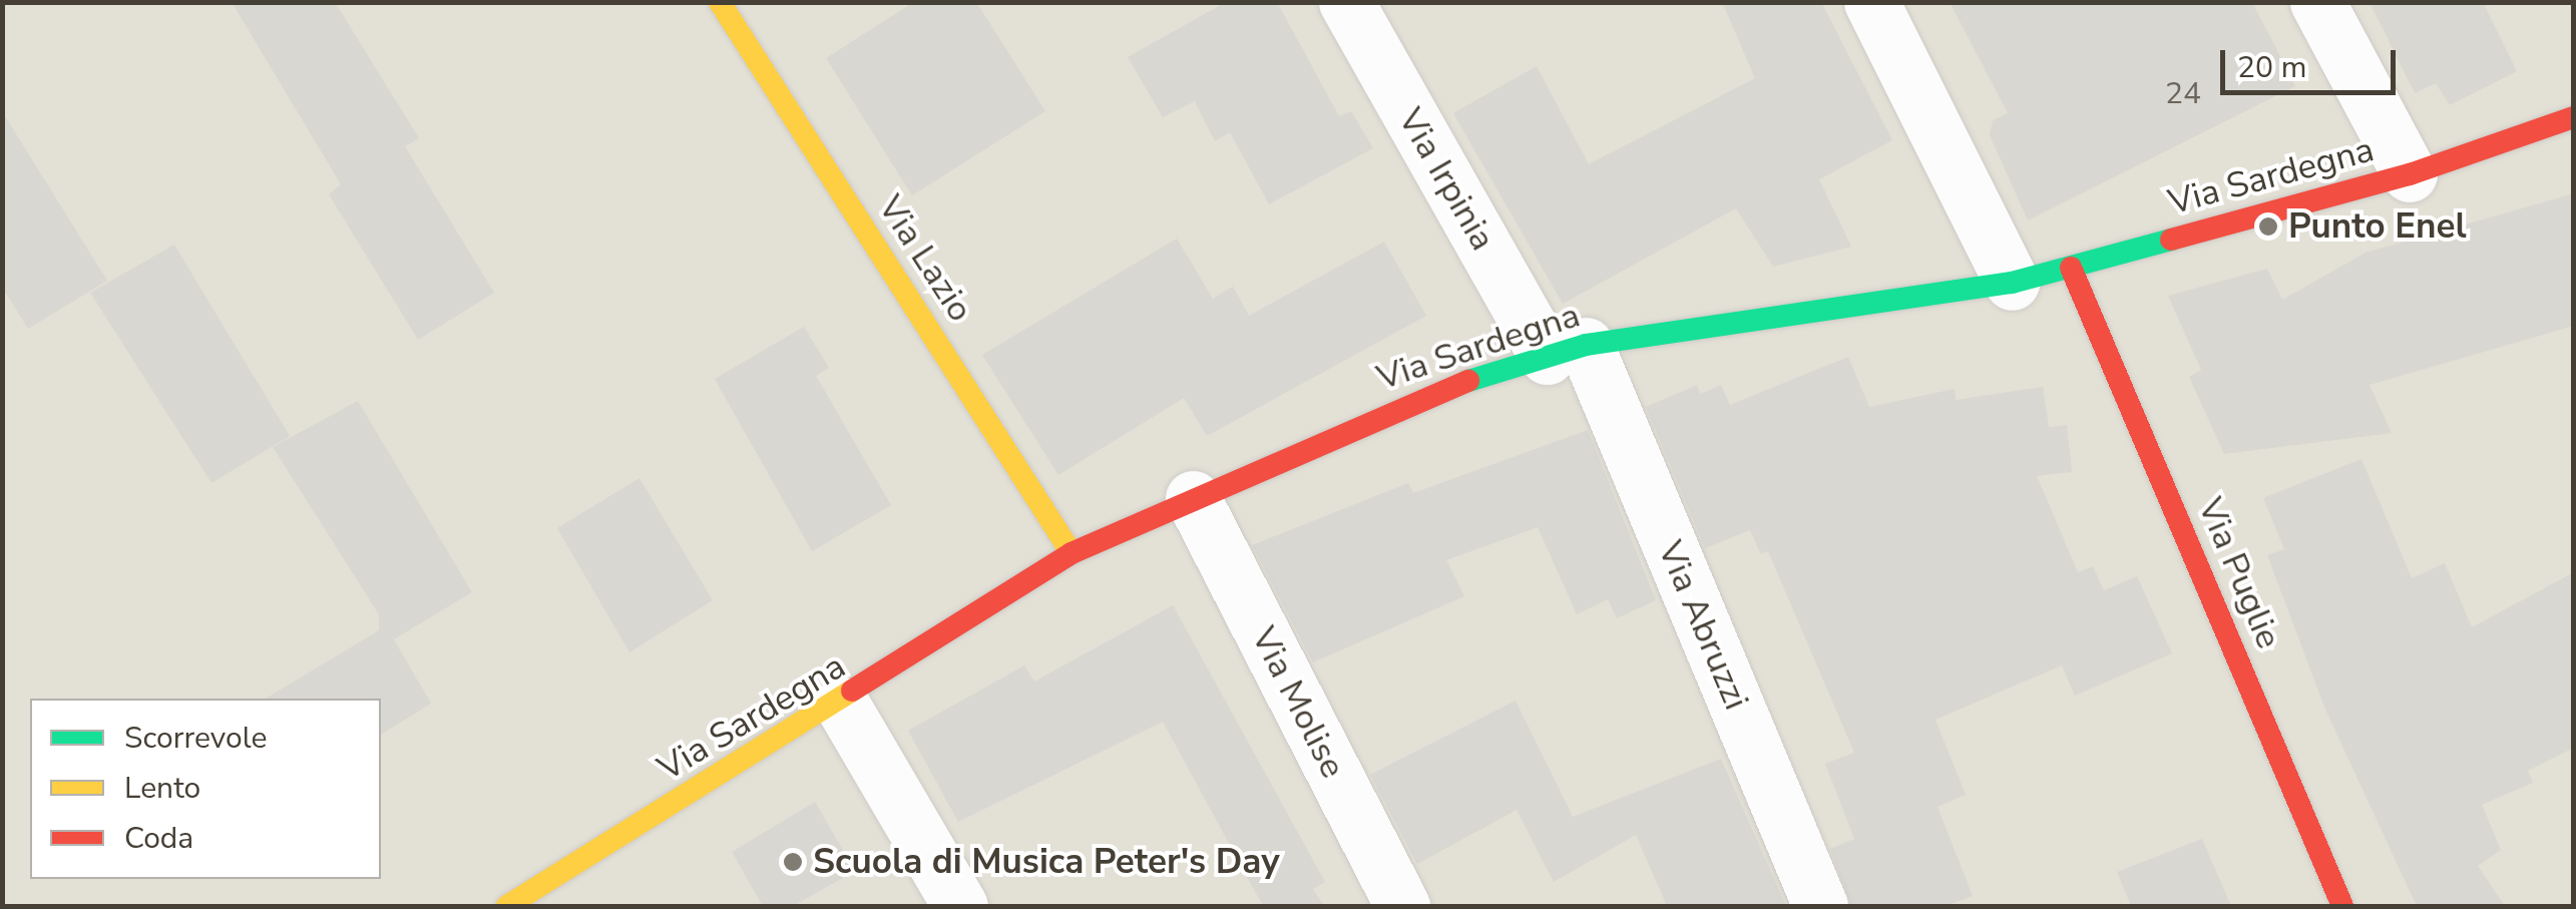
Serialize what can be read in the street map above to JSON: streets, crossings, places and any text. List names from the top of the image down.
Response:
{
  "streets": {
    "street": [
      "Via Sardegna",
      "Via Irpinia",
      "Via Lazio",
      "Via Puglie",
      "Via Abruzzi",
      "Via Molise"
    ]
  },
  "crossings": [
    ["Via Sardegna", "Via Irpinia"],
    ["Via Sardegna", "Via Lazio"],
    ["Via Sardegna", "Via Puglie"],
    ["Via Sardegna", "Via Abruzzi"],
    ["Via Sardegna", "Via Molise"],
    ["Via Irpinia", "Via Abruzzi"]
  ],
  "places": ["Punto Enel", "Scuola di Musica Peter's Day"],
  "house_numbers": ["24"],
  "legend": ["Scorrevole", "Lento", "Coda"],
  "scale_bar": "20 m"
}
